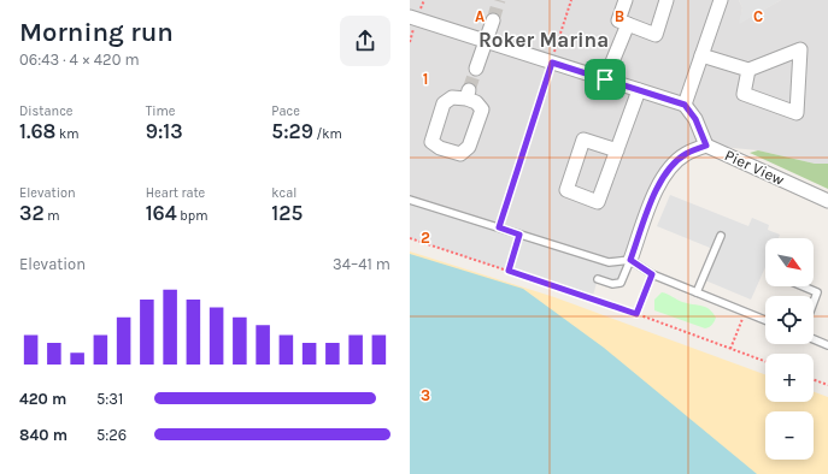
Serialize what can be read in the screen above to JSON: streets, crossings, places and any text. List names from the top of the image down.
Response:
{
  "streets": {
    "street": ["Pier View"]
  },
  "districts": ["Roker Marina"],
  "north": "bottom right",
  "page": {
    "heading": ["Morning run", "06:43 · 4 × 420 m"],
    "stats": [
      ["Distance", "1.68 km"],
      ["Time", "9:13"],
      ["Pace", "5:29 /km"],
      ["Elevation", "32 m"],
      ["Heart rate", "164 bpm"],
      ["kcal", "125"]
    ],
    "map_buttons": ["+", "−"],
    "chart": ["Elevation", "34–41 m"],
    "list": [
      {
        "name": "420 m",
        "note": "5:31"
      },
      {
        "name": "840 m",
        "note": "5:26"
      }
    ]
  },
  "grid": {
    "columns": ["A", "B", "C"],
    "rows": ["1", "2", "3"]
  }
}
